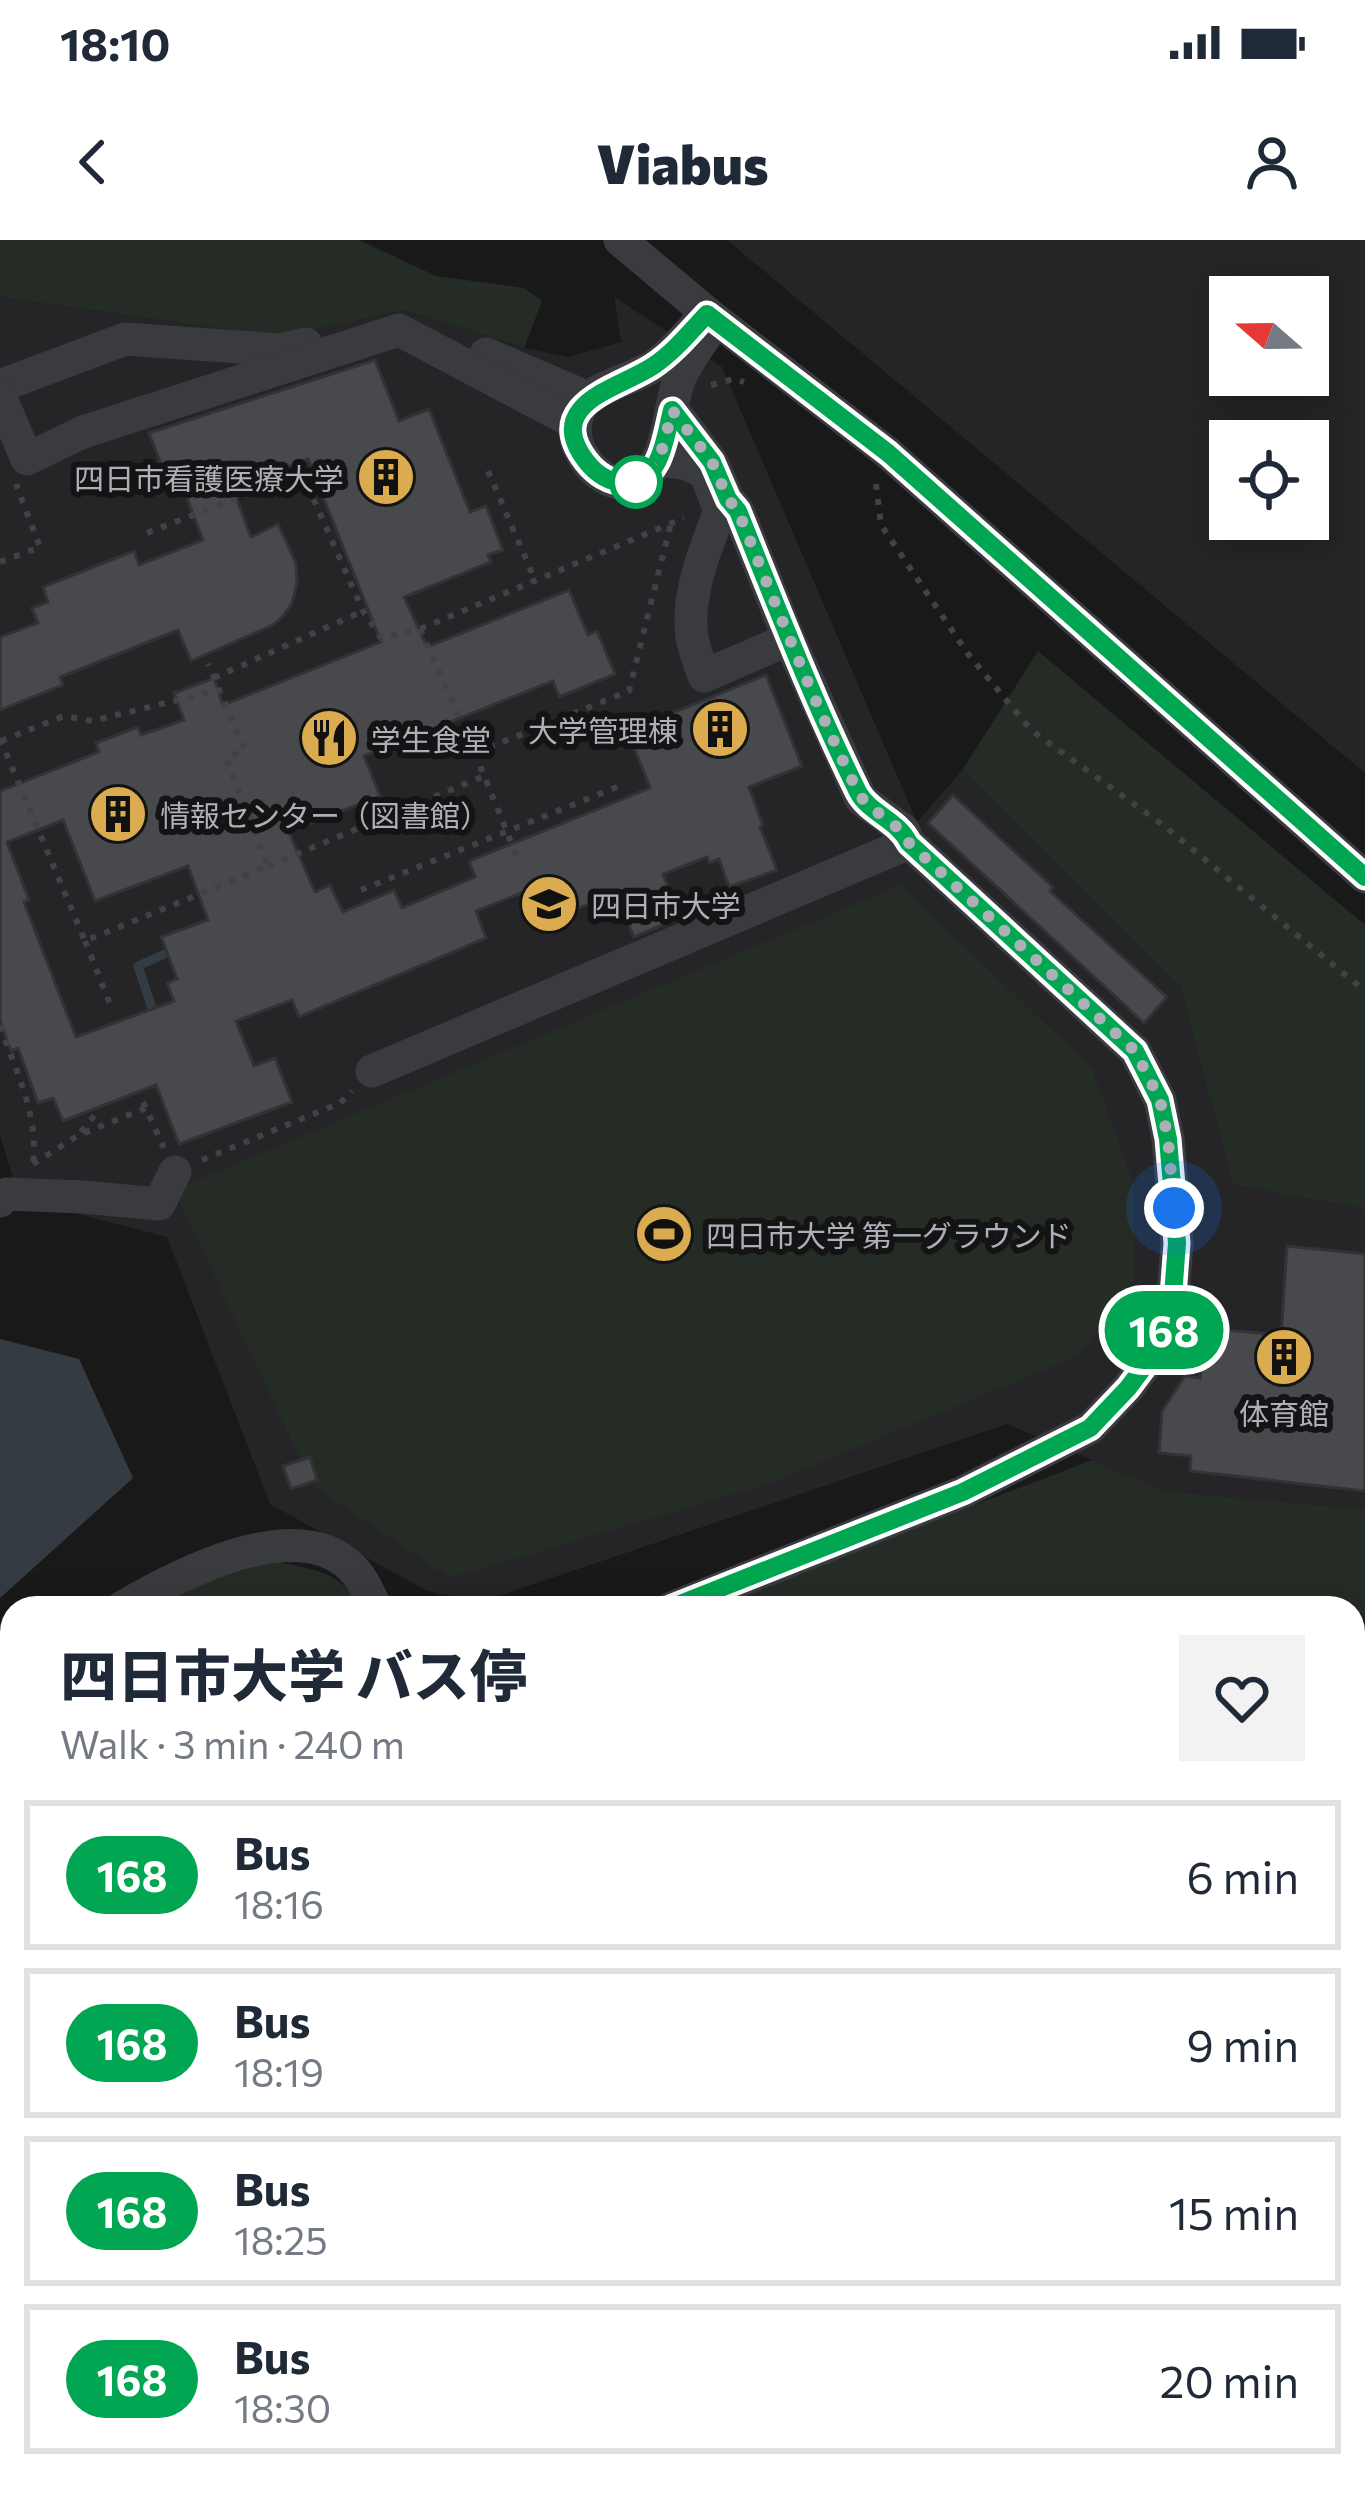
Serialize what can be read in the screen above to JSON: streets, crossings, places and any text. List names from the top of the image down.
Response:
{
  "places": {
    "building": [
      "四日市看護医療大学",
      "大学管理棟",
      "情報センター（図書館）",
      "体育館"
    ],
    "restaurant": ["学生食堂"],
    "school or university": ["四日市大学"],
    "sports": ["四日市大学 第一グラウンド"]
  },
  "lines": ["bus line 168"],
  "north": "left",
  "page": {
    "status": "18:10",
    "header": "Viabus",
    "on_map": "168",
    "heading": ["四日市大学 バス停", "Walk · 3 min · 240 m"],
    "list": [
      {
        "mark": "168",
        "name": "Bus",
        "note": "18:16",
        "value": "6 min"
      },
      {
        "mark": "168",
        "name": "Bus",
        "note": "18:19",
        "value": "9 min"
      },
      {
        "mark": "168",
        "name": "Bus",
        "note": "18:25",
        "value": "15 min"
      },
      {
        "mark": "168",
        "name": "Bus",
        "note": "18:30",
        "value": "20 min"
      }
    ]
  }
}
